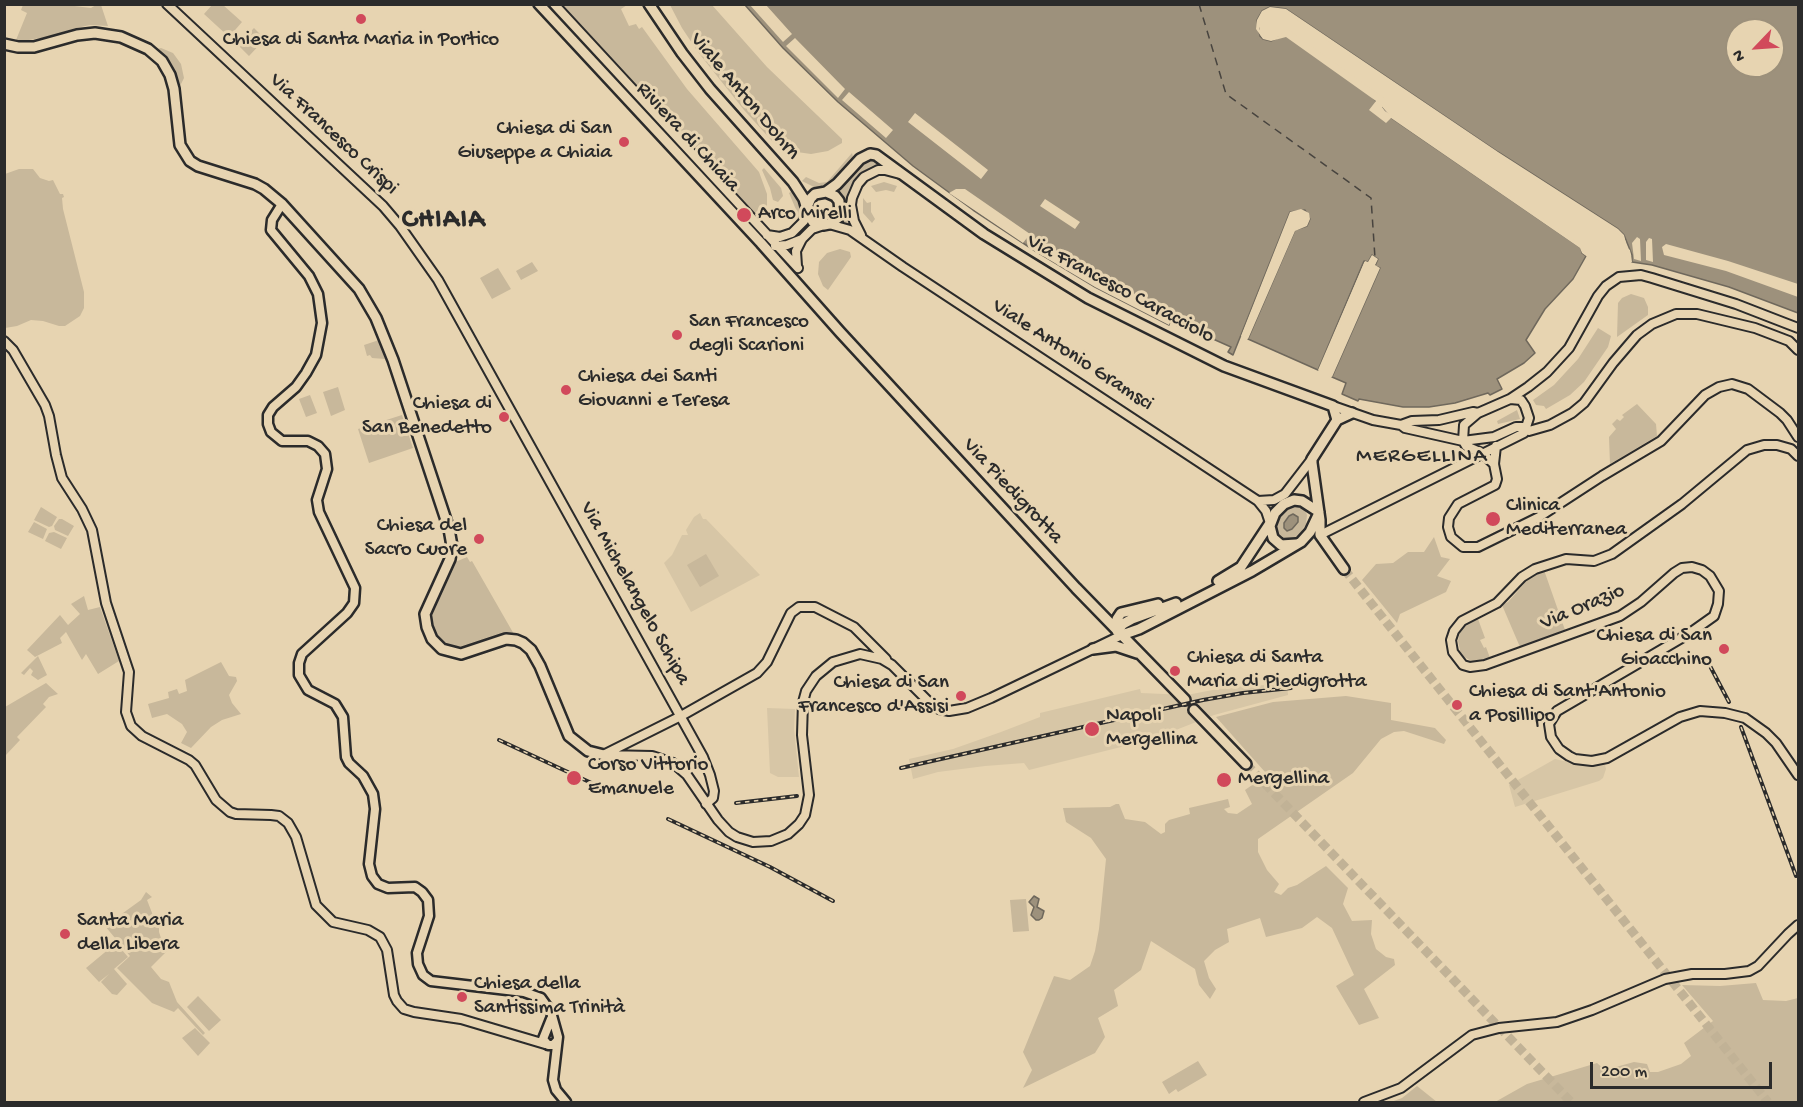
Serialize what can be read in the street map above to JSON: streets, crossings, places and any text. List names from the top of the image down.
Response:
{
  "streets": {
    "main road": [
      "Viale Anton Dohrn",
      "Riviera di Chiaia",
      "Via Francesco Caracciolo",
      "Via Piedigrotta"
    ],
    "street": [
      "Via Francesco Crispi",
      "Viale Antonio Gramsci",
      "Via Michelangelo Schipa",
      "Via Orazio"
    ]
  },
  "crossings": [
    ["Viale Anton Dohrn", "Via Francesco Caracciolo"],
    ["Viale Anton Dohrn", "Viale Antonio Gramsci"],
    ["Via Francesco Crispi", "Via Michelangelo Schipa"],
    ["Riviera di Chiaia", "Via Piedigrotta"],
    ["Via Francesco Caracciolo", "Viale Antonio Gramsci"]
  ],
  "districts": ["CHIAIA", "MERGELLINA"],
  "places": [
    "Chiesa di Santa Maria in Portico",
    "Chiesa di San Giuseppe a Chiaia",
    "Arco Mirelli",
    "San Francesco degli Scarioni",
    "Chiesa dei Santi Giovanni e Teresa",
    "Chiesa di San Benedetto",
    "Clinica Mediterranea",
    "Chiesa del Sacro Cuore",
    "Chiesa di San Gioacchino",
    "Chiesa di Santa Maria di Piedigrotta",
    "Chiesa di San Francesco d'Assisi",
    "Chiesa di Sant'Antonio a Posillipo",
    "Napoli Mergellina",
    "Corso Vittorio Emanuele",
    "Mergellina",
    "Santa Maria della Libera",
    "Chiesa della Santissima Trinità"
  ],
  "scale_bar": "200 m",
  "north": "bottom left"
}
